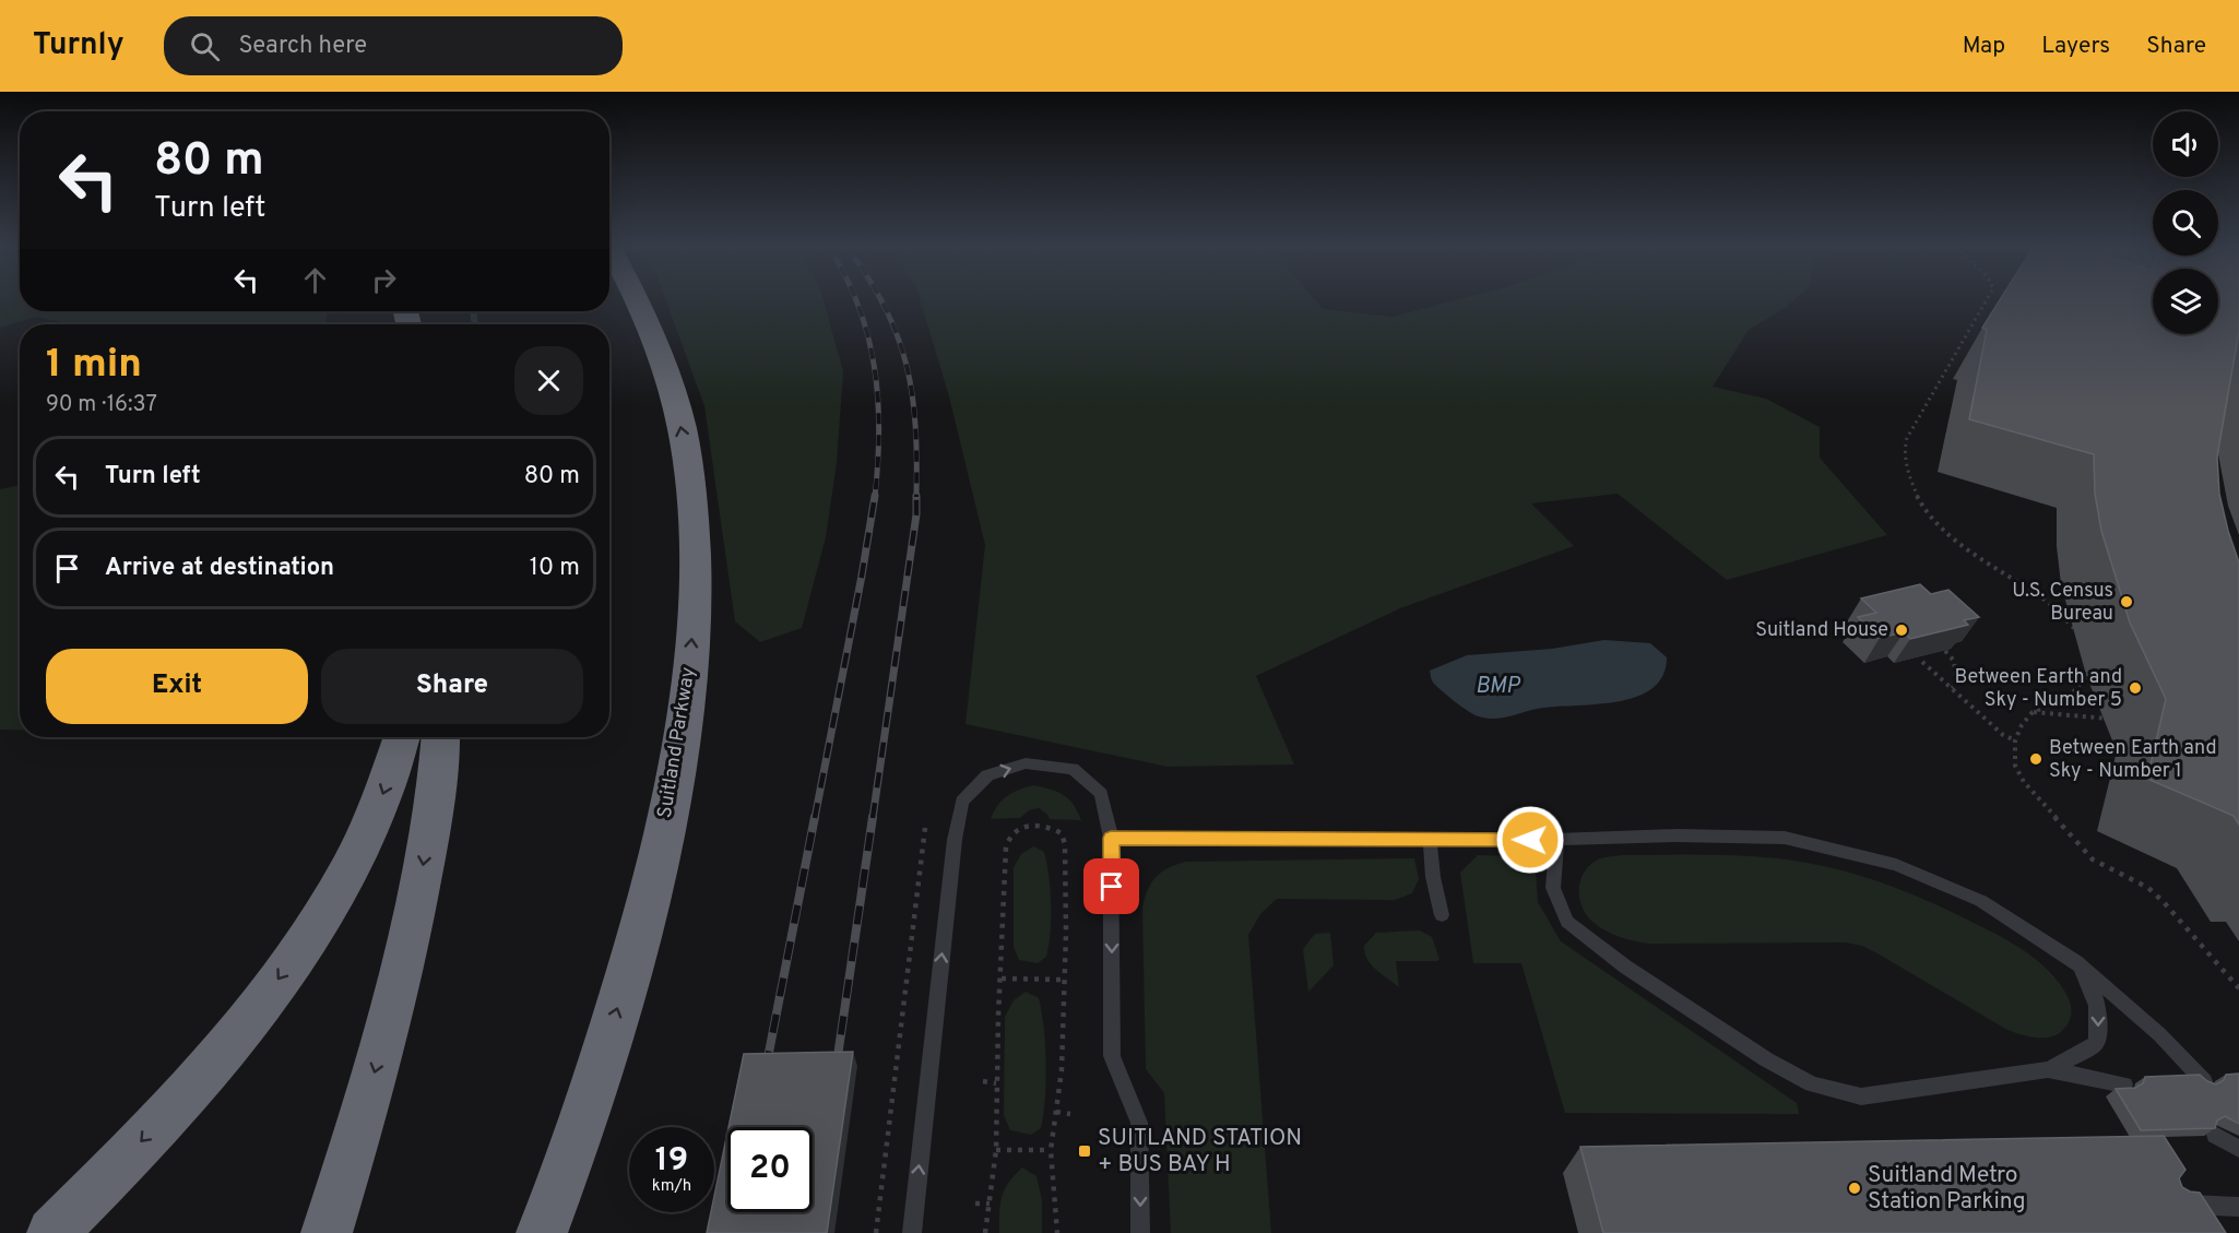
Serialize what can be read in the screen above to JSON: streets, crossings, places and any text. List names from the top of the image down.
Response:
{
  "streets": {
    "highway": ["Suitland Parkway"]
  },
  "water": ["BMP"],
  "places": {
    "other": [
      "U.S. Census Bureau",
      "Suitland House",
      "Between Earth and Sky - Number 5",
      "Between Earth and Sky - Number 1",
      "Suitland Metro Station Parking"
    ],
    "transit": ["SUITLAND STATION + BUS BAY H"]
  },
  "page": {
    "header": "Turnly",
    "search": "Search here",
    "nav": ["Map", "Layers", "Share"],
    "turn": ["80 m", "Turn left"],
    "heading": ["1 min", "90 m · 16:37"],
    "list": [
      {
        "name": "Turn left",
        "value": "80 m"
      },
      {
        "name": "Arrive at destination",
        "value": "10 m"
      }
    ],
    "buttons": ["Exit", "Share"],
    "speed": "19 km/h",
    "limit": "20"
  }
}
